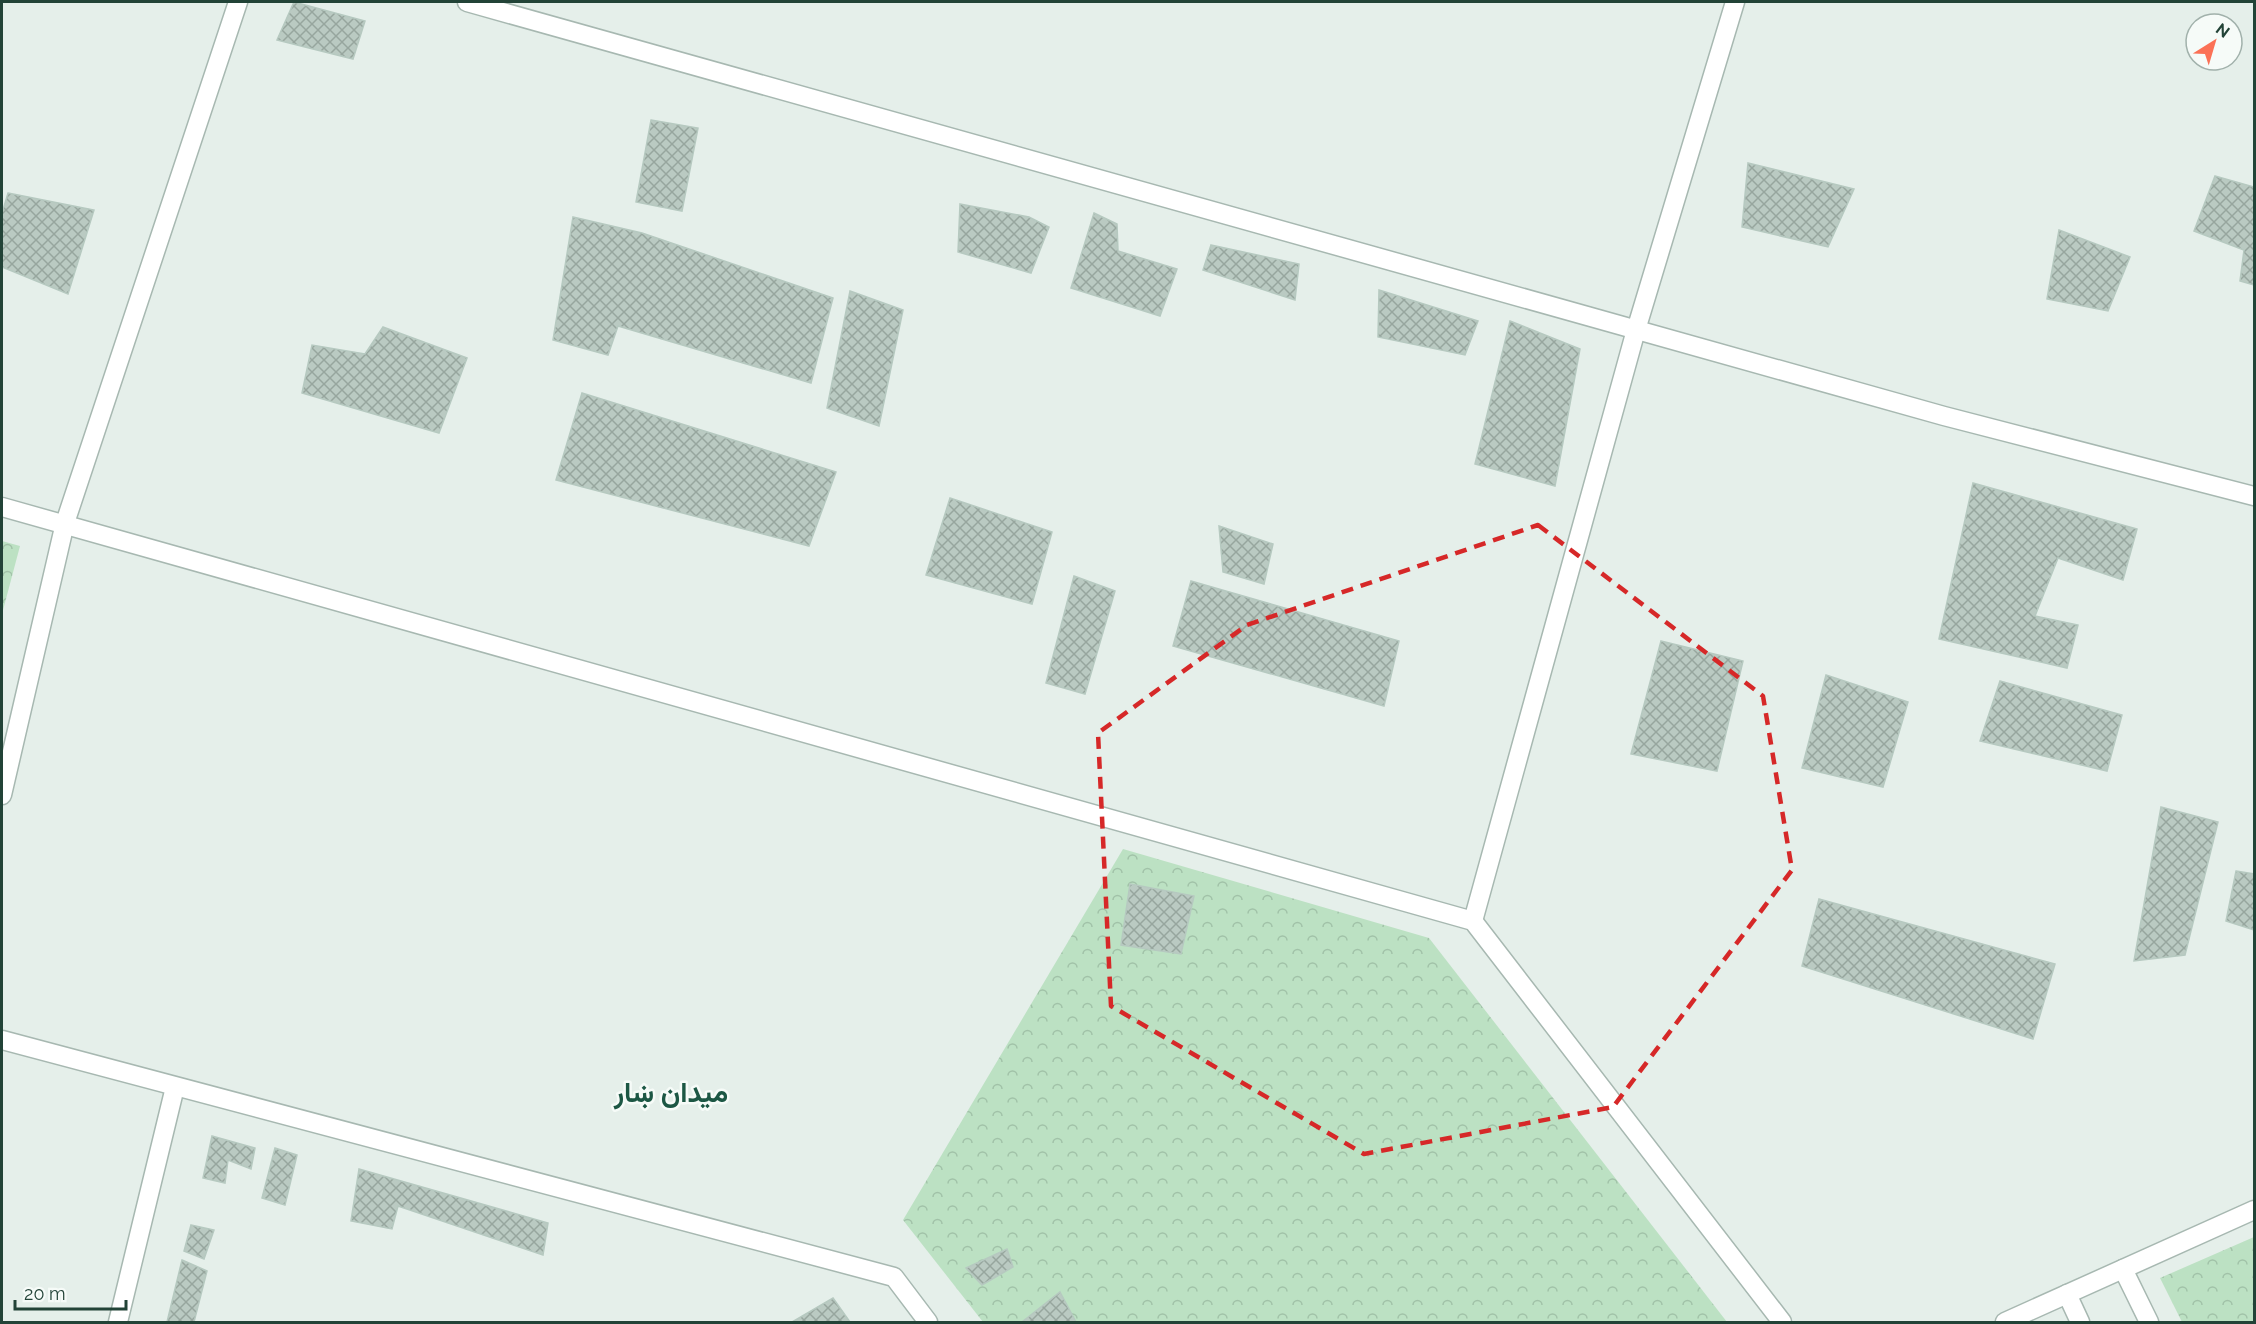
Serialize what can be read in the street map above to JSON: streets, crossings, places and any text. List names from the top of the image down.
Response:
{
  "districts": ["میدان ښار"],
  "scale_bar": "20 m",
  "north": "top right"
}
